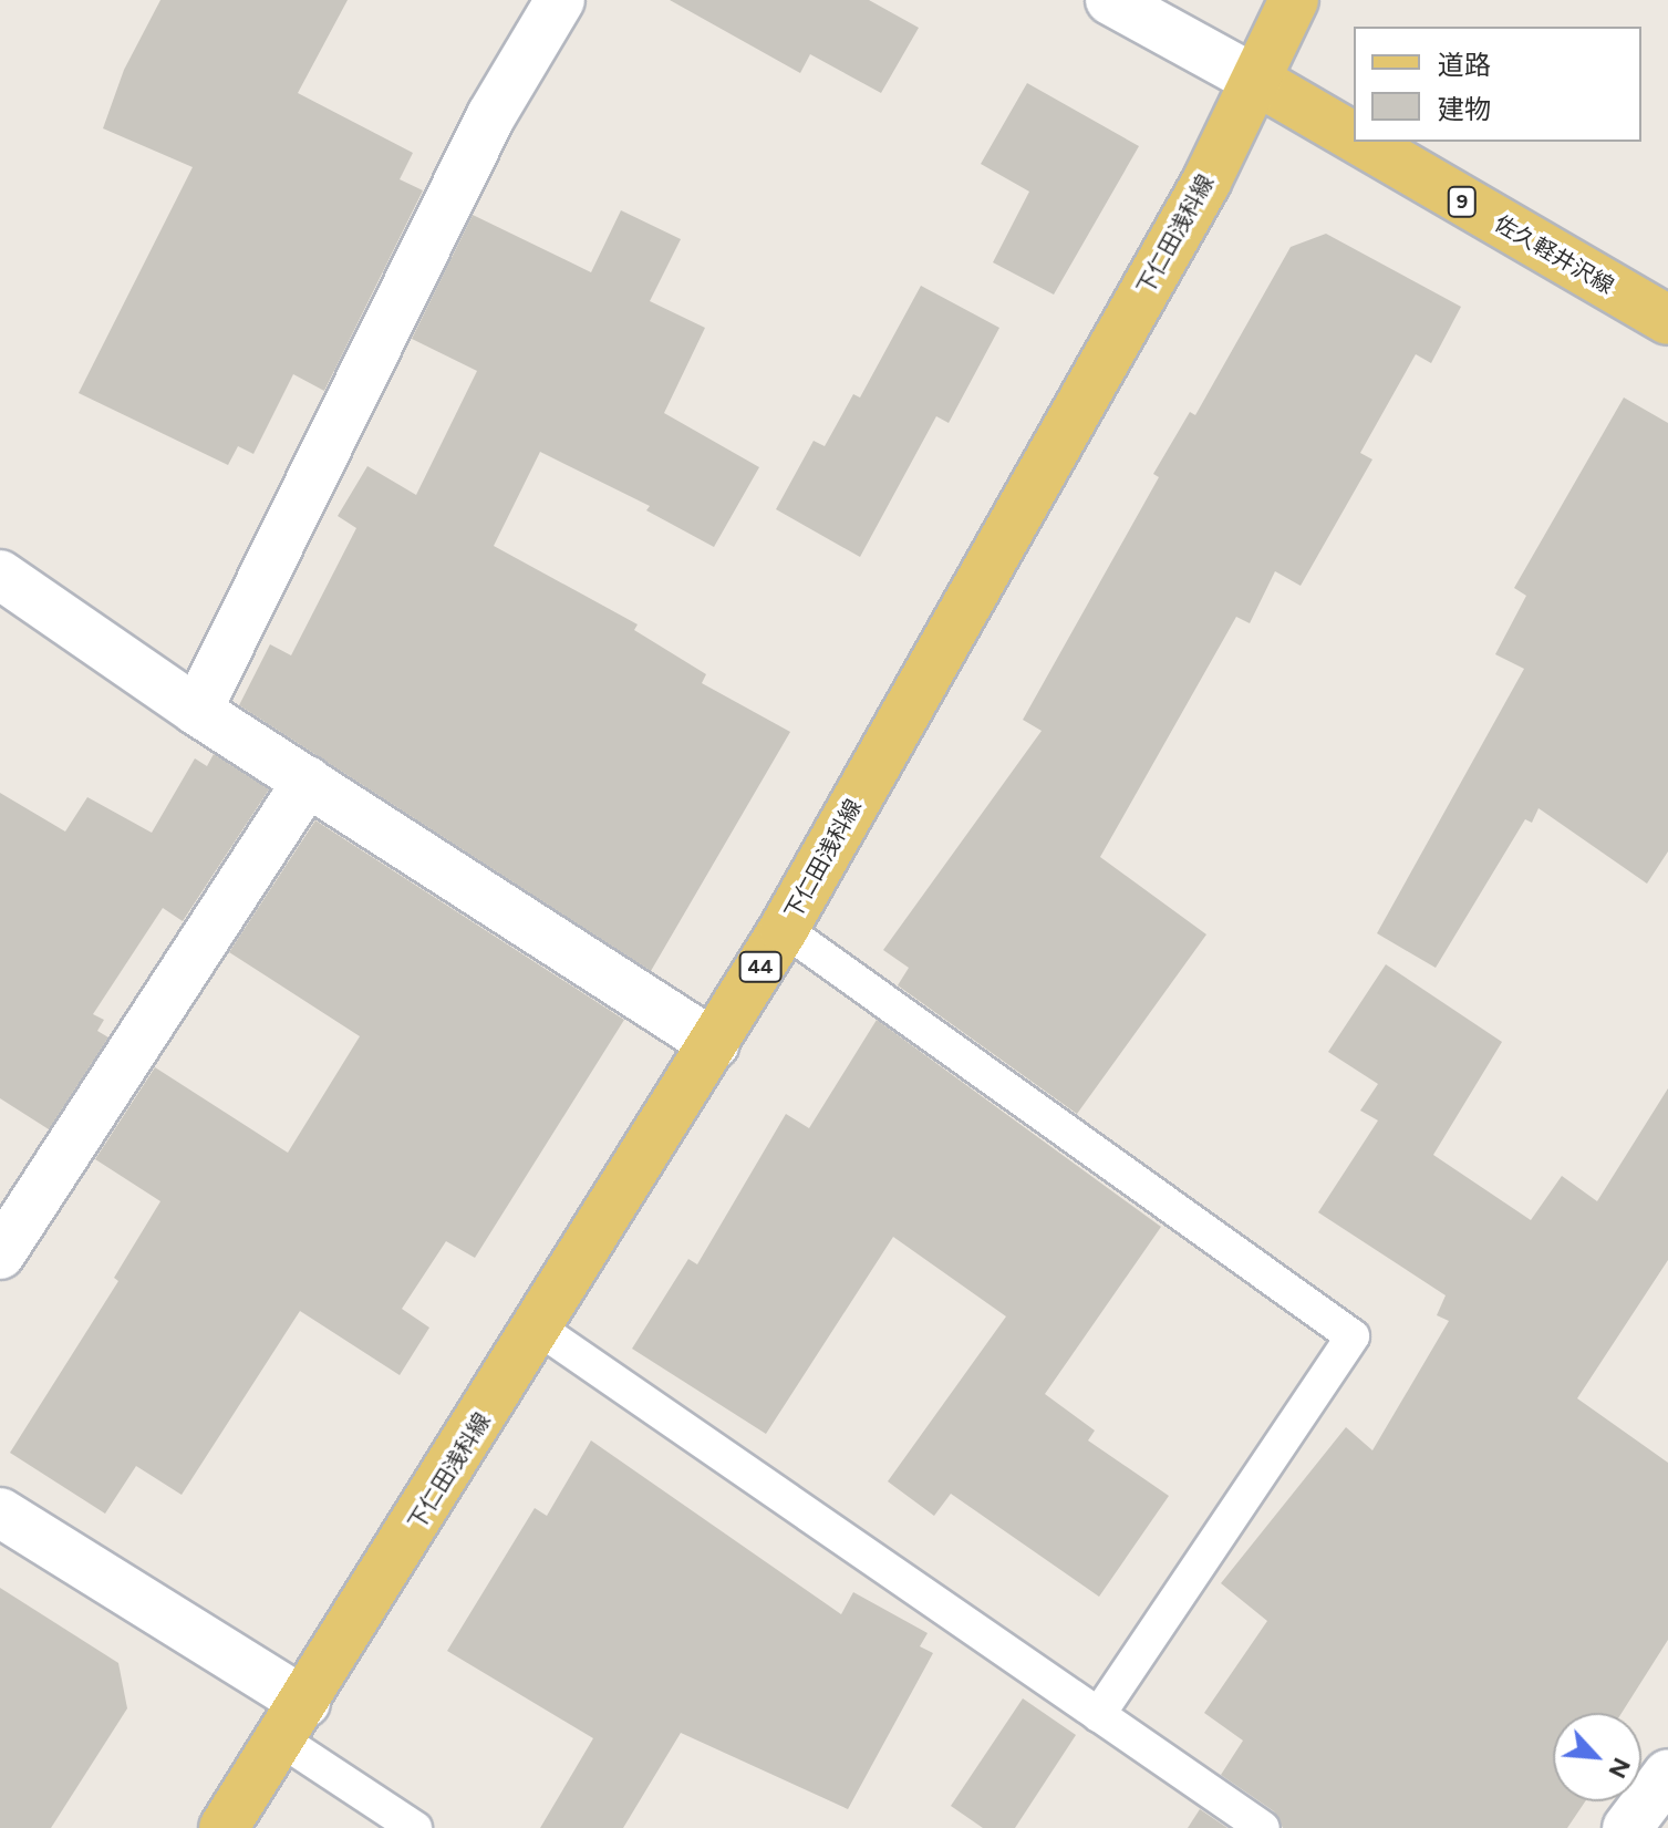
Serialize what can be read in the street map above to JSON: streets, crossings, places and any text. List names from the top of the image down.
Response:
{
  "streets": {
    "main road": [
      "9",
      "下仁田浅科線",
      "佐久軽井沢線",
      "44"
    ]
  },
  "crossings": [
    ["下仁田浅科線", "佐久軽井沢線"]
  ],
  "legend": ["道路", "建物"],
  "north": "bottom right"
}
